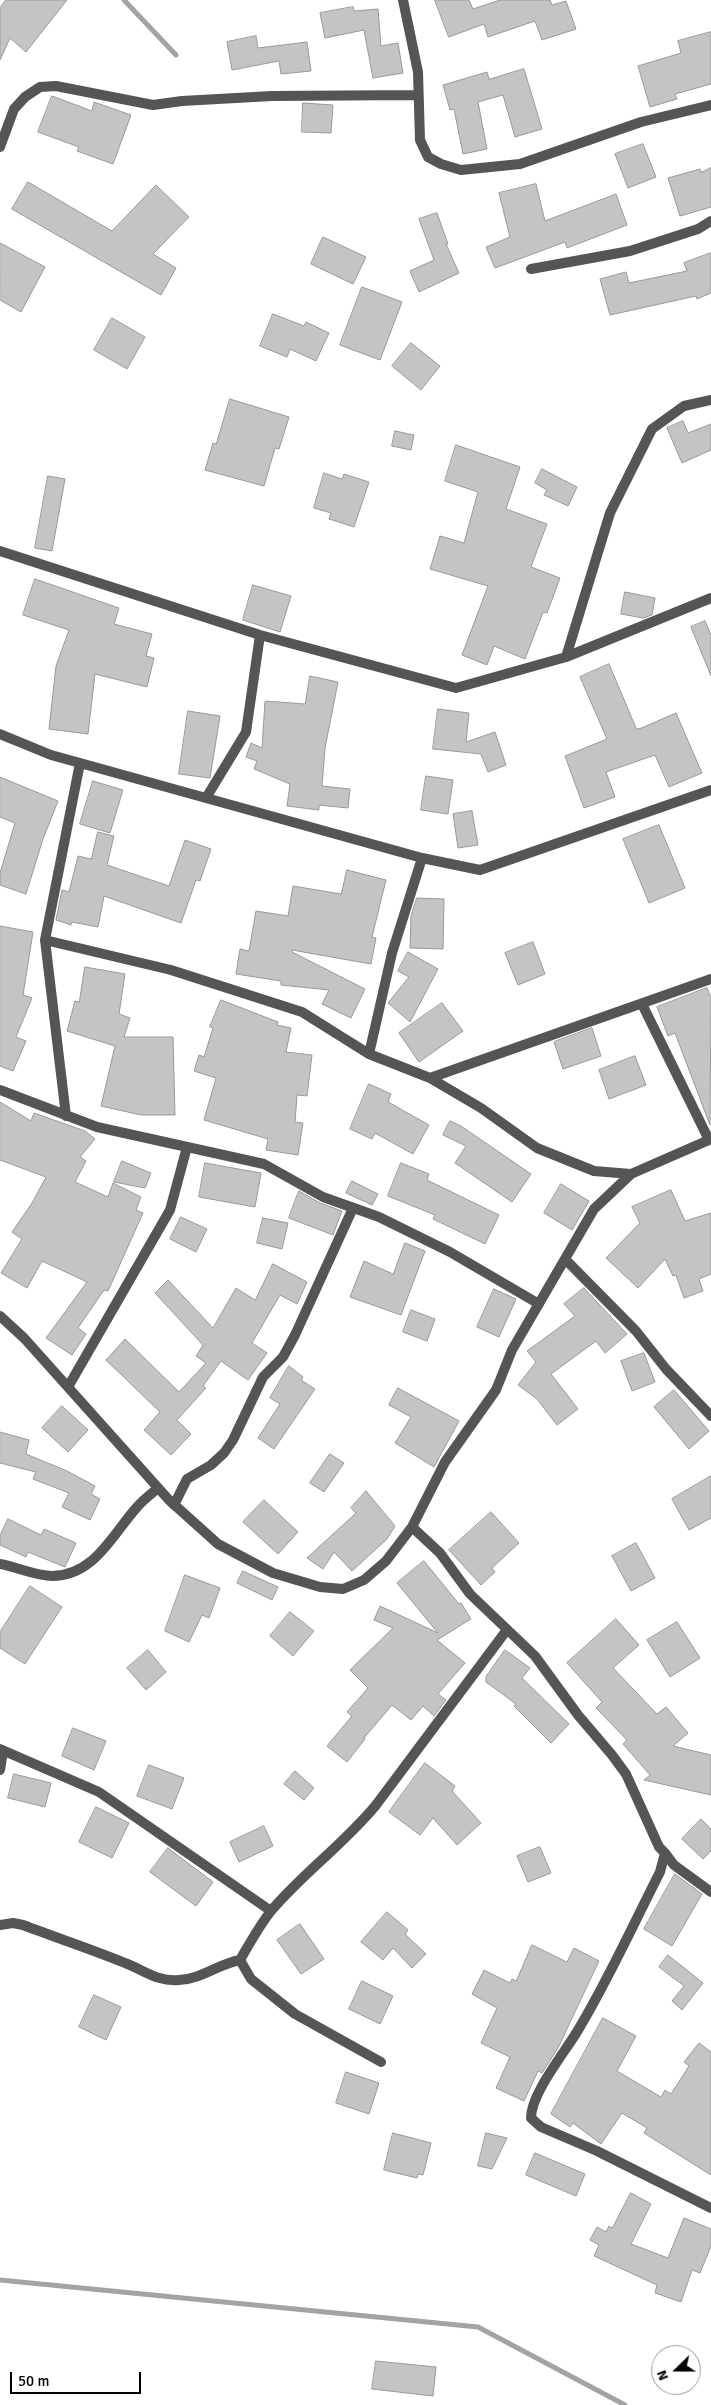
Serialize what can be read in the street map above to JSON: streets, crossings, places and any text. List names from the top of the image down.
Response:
{
  "scale_bar": "50 m",
  "north": "left"
}
